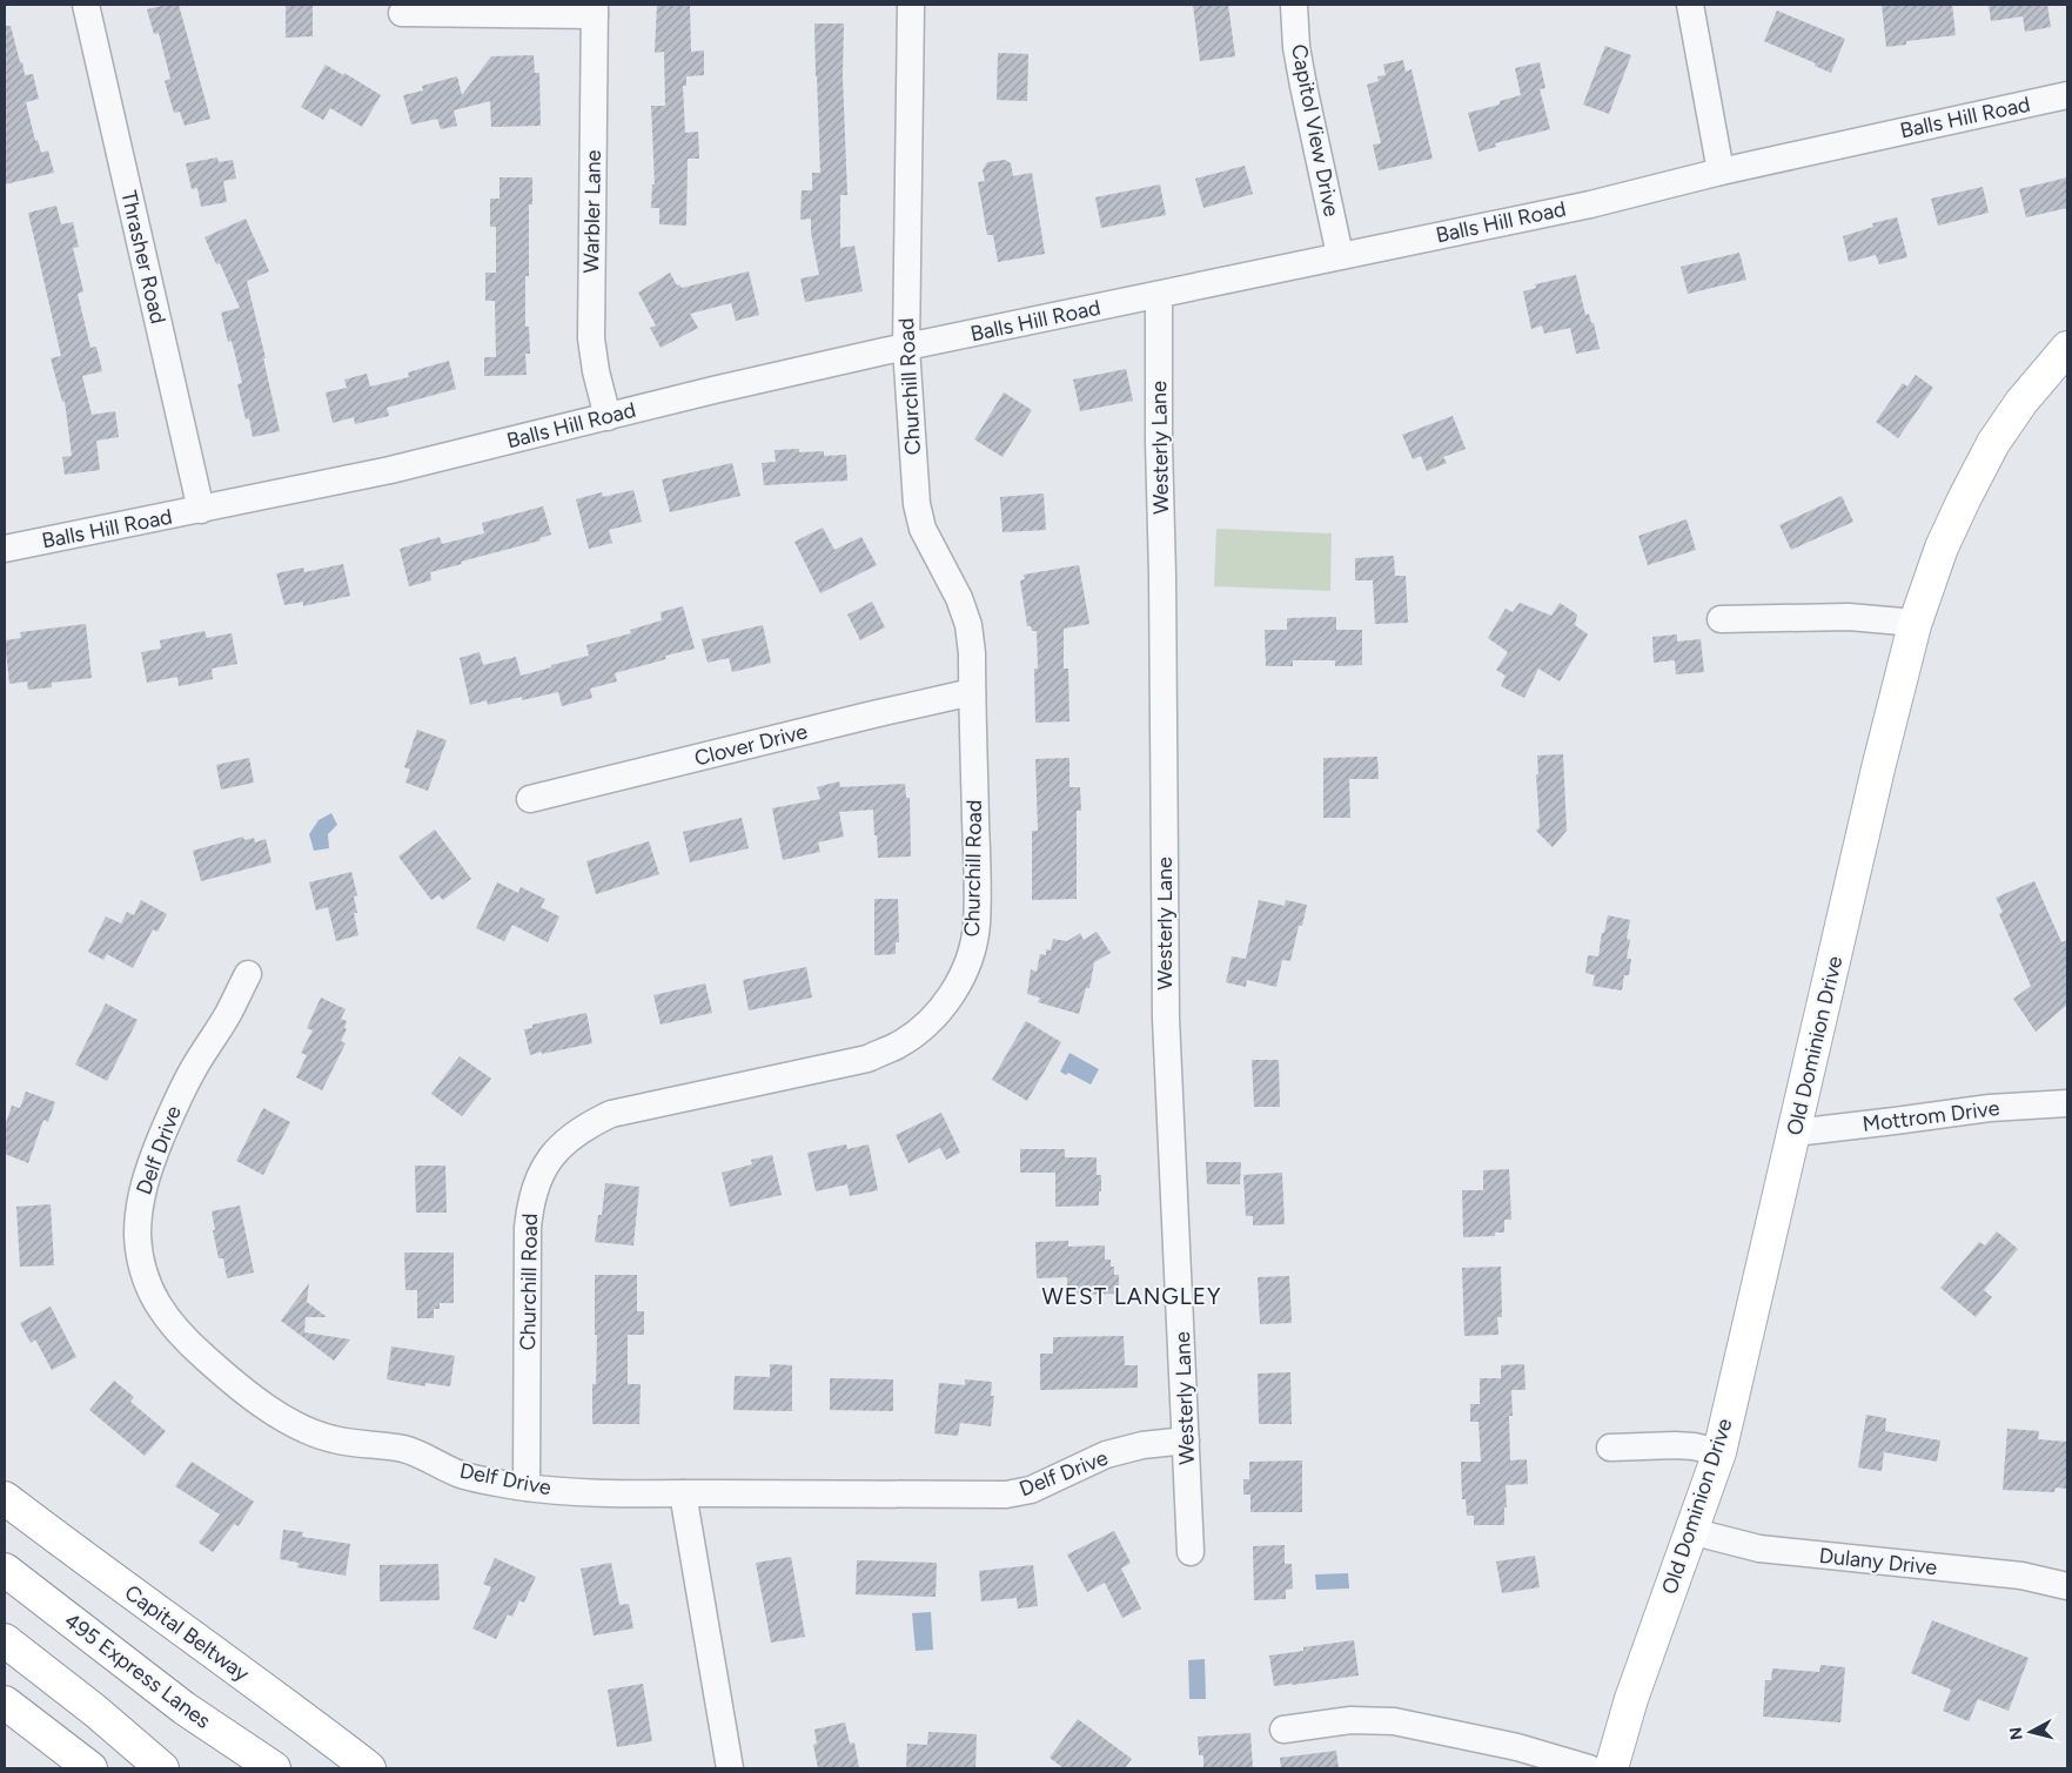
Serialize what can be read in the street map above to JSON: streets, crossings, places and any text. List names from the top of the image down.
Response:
{
  "streets": {
    "main road": ["Old Dominion Drive", "Capital Beltway", "495 Express Lanes"],
    "street": [
      "Balls Hill Road",
      "Capitol View Drive",
      "Warbler Lane",
      "Thrasher Road",
      "Churchill Road",
      "Westerly Lane",
      "Clover Drive",
      "Mottrom Drive",
      "Delf Drive",
      "Dulany Drive"
    ]
  },
  "crossings": [
    ["Balls Hill Road", "Capitol View Drive"],
    ["Balls Hill Road", "Warbler Lane"],
    ["Balls Hill Road", "Thrasher Road"],
    ["Balls Hill Road", "Churchill Road"],
    ["Balls Hill Road", "Westerly Lane"],
    ["Churchill Road", "Clover Drive"],
    ["Churchill Road", "Delf Drive"],
    ["Westerly Lane", "Delf Drive"],
    ["Old Dominion Drive", "Mottrom Drive"],
    ["Old Dominion Drive", "Dulany Drive"]
  ],
  "districts": ["WEST LANGLEY"],
  "north": "left"
}
